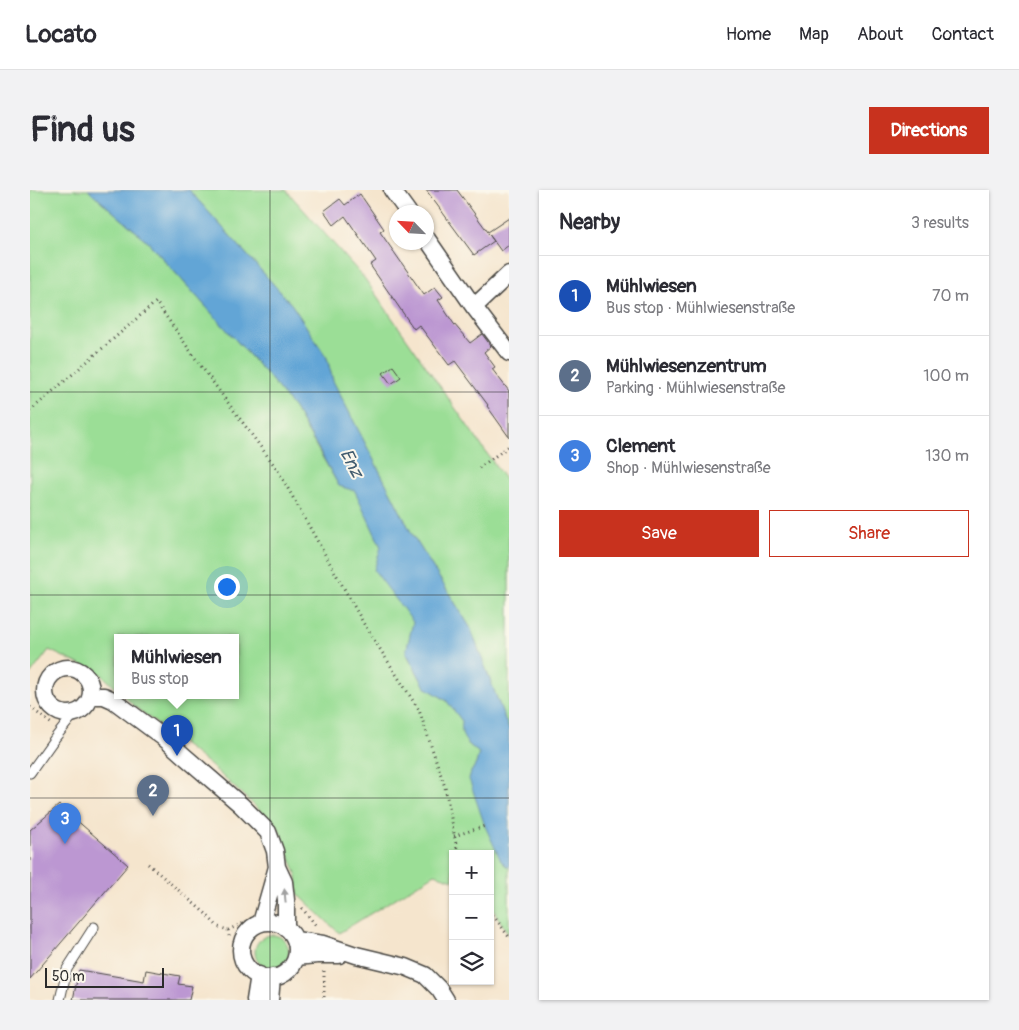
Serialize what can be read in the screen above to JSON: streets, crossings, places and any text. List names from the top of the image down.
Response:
{
  "water": ["Enz"],
  "scale_bar": "50 m",
  "north": "top left",
  "page": {
    "header": "Locato",
    "nav": [
      "Home",
      "Map",
      "About",
      "Contact"
    ],
    "buttons": [
      "Directions",
      ["Save", "Share"]
    ],
    "title": "Find us",
    "heading": ["Nearby", "3 results"],
    "list": [
      {
        "mark": "1",
        "name": "Mühlwiesen",
        "note": "Bus stop · Mühlwiesenstraße",
        "value": "70 m"
      },
      {
        "mark": "2",
        "name": "Mühlwiesenzentrum",
        "note": "Parking · Mühlwiesenstraße",
        "value": "100 m"
      },
      {
        "mark": "3",
        "name": "Clement",
        "note": "Shop · Mühlwiesenstraße",
        "value": "130 m"
      }
    ],
    "popup": ["Mühlwiesen", "Bus stop"],
    "pins": ["1", "2", "3"],
    "map_buttons": ["+", "−"],
    "scale": "50 m"
  }
}
